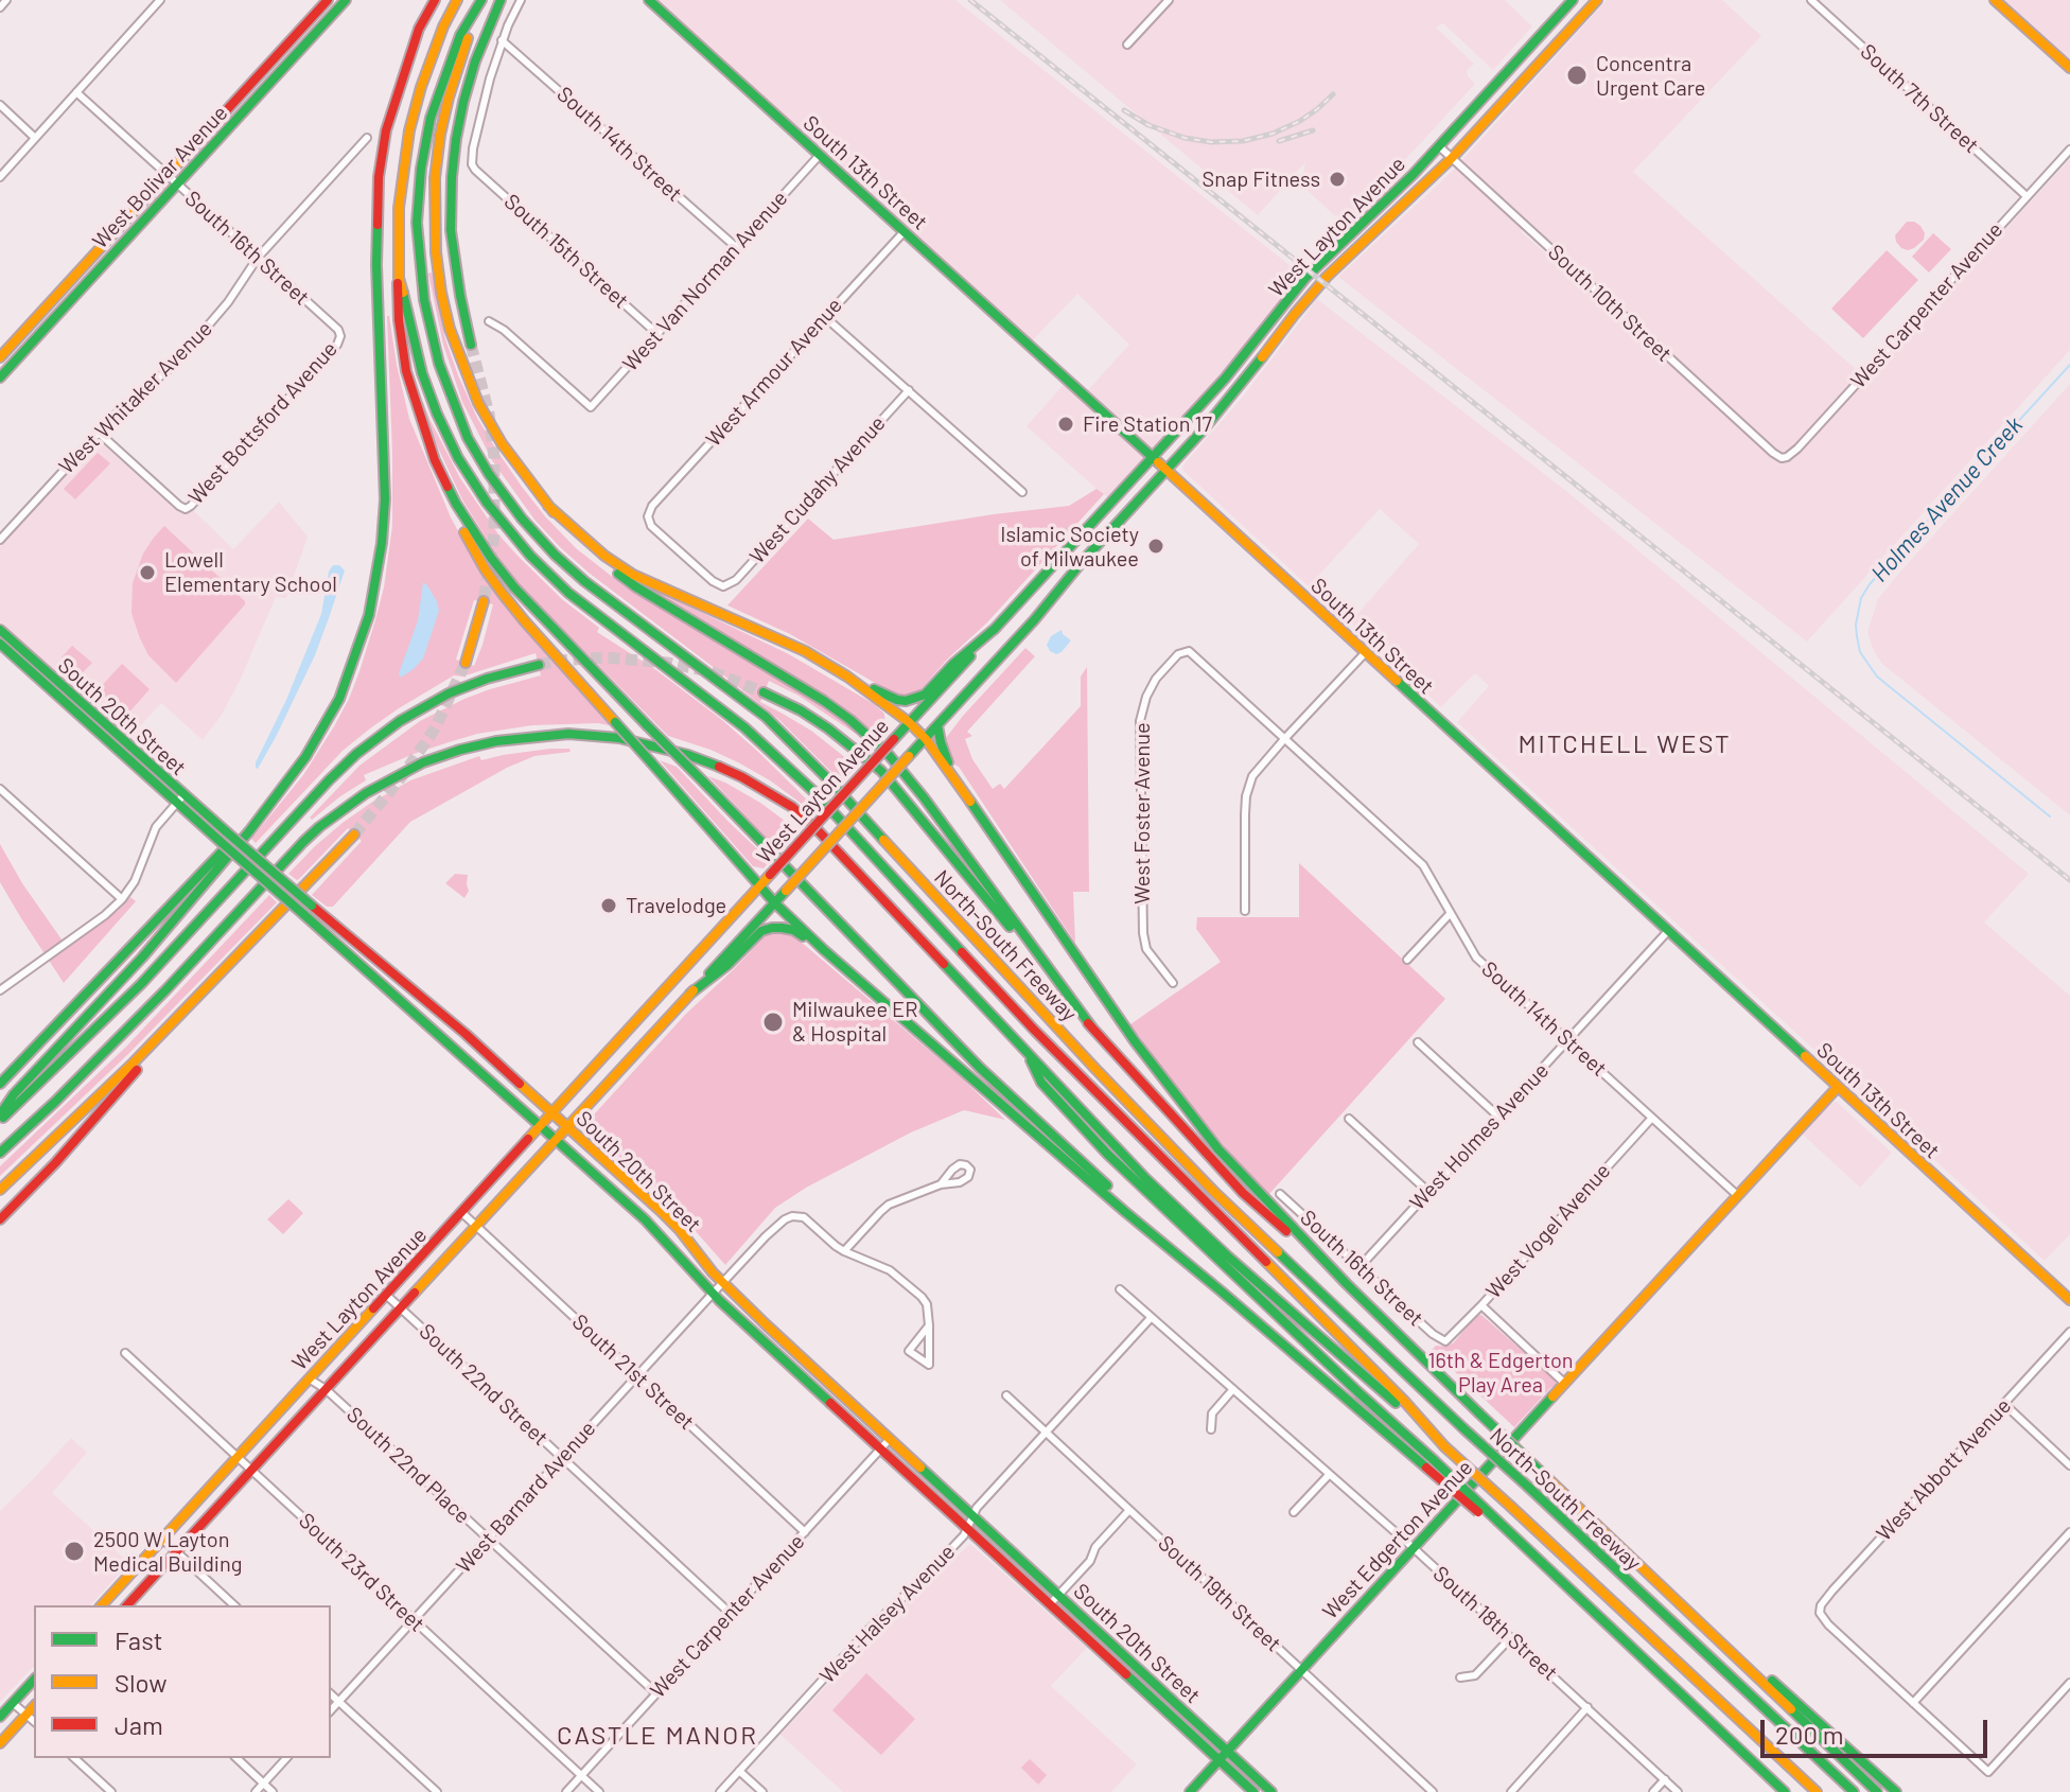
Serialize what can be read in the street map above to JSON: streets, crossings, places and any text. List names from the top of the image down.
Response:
{
  "streets": {
    "main road": [
      "South 13th Street",
      "West Bolivar Avenue",
      "West Layton Avenue",
      "South 20th Street",
      "North-South Freeway",
      "West Edgerton Avenue"
    ],
    "street": [
      "South 7th Street",
      "South 14th Street",
      "South 16th Street",
      "South 15th Street",
      "West Van Norman Avenue",
      "South 10th Street",
      "West Carpenter Avenue",
      "West Armour Avenue",
      "West Whitaker Avenue",
      "West Bottsford Avenue",
      "West Cudahy Avenue",
      "West Foster Avenue",
      "West Holmes Avenue",
      "West Vogel Avenue",
      "South 21st Street",
      "South 22nd Street",
      "South 22nd Place",
      "West Abbott Avenue",
      "West Barnard Avenue",
      "South 23rd Street",
      "South 19th Street",
      "West Halsey Avenue",
      "South 18th Street"
    ]
  },
  "crossings": [
    ["South 7th Street", "West Carpenter Avenue"],
    ["South 14th Street", "South 15th Street"],
    ["South 14th Street", "West Van Norman Avenue"],
    ["South 14th Street", "West Foster Avenue"],
    ["South 14th Street", "West Holmes Avenue"],
    ["South 14th Street", "West Vogel Avenue"],
    ["South 14th Street", "West Edgerton Avenue"],
    ["South 13th Street", "West Layton Avenue"],
    ["South 13th Street", "West Van Norman Avenue"],
    ["South 13th Street", "West Armour Avenue"],
    ["South 13th Street", "West Holmes Avenue"],
    ["South 13th Street", "West Edgerton Avenue"],
    ["West Bolivar Avenue", "South 16th Street"],
    ["West Layton Avenue", "South 10th Street"],
    ["West Layton Avenue", "South 20th Street"],
    ["West Layton Avenue", "South 21st Street"],
    ["West Layton Avenue", "South 22nd Street"],
    ["West Layton Avenue", "South 22nd Place"],
    ["West Layton Avenue", "South 23rd Street"],
    ["South 16th Street", "West Whitaker Avenue"],
    ["South 16th Street", "West Bottsford Avenue"],
    ["South 16th Street", "West Holmes Avenue"],
    ["South 16th Street", "West Vogel Avenue"],
    ["South 15th Street", "West Van Norman Avenue"],
    ["South 10th Street", "West Carpenter Avenue"],
    ["West Carpenter Avenue", "South 20th Street"],
    ["West Carpenter Avenue", "South 21st Street"],
    ["West Carpenter Avenue", "South 22nd Street"],
    ["West Carpenter Avenue", "South 22nd Place"],
    ["West Carpenter Avenue", "South 23rd Street"],
    ["West Armour Avenue", "West Cudahy Avenue"],
    ["West Whitaker Avenue", "West Bottsford Avenue"],
    ["South 20th Street", "West Barnard Avenue"],
    ["South 20th Street", "West Edgerton Avenue"],
    ["South 20th Street", "West Halsey Avenue"],
    ["South 21st Street", "West Barnard Avenue"],
    ["South 22nd Street", "West Barnard Avenue"],
    ["South 22nd Place", "West Barnard Avenue"],
    ["West Barnard Avenue", "South 23rd Street"],
    ["West Edgerton Avenue", "South 19th Street"],
    ["West Edgerton Avenue", "South 18th Street"],
    ["South 19th Street", "West Halsey Avenue"],
    ["West Halsey Avenue", "South 18th Street"]
  ],
  "districts": ["MITCHELL WEST", "CASTLE MANOR"],
  "water": ["Holmes Avenue Creek"],
  "parks": ["16th & Edgerton Play Area"],
  "places": [
    "Concentra Urgent Care",
    "Snap Fitness",
    "Fire Station 17",
    "Islamic Society of Milwaukee",
    "Lowell Elementary School",
    "Travelodge",
    "Milwaukee ER & Hospital",
    "2500 W Layton Medical Building"
  ],
  "legend": ["Fast", "Slow", "Jam"],
  "scale_bar": "200 m"
}
